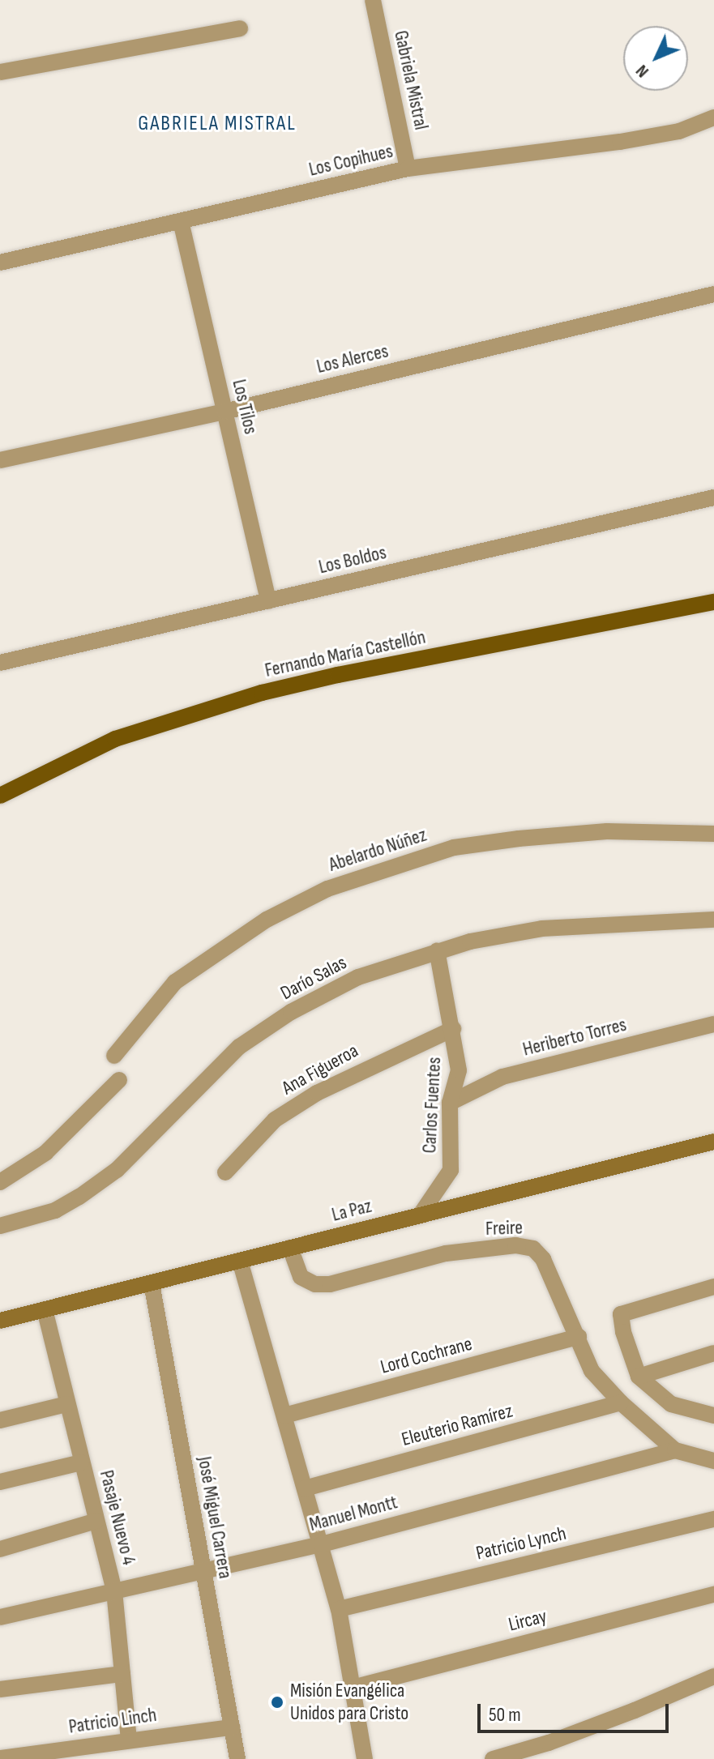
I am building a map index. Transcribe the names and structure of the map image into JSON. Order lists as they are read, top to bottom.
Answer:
{
  "streets": {
    "main road": ["Fernando María Castellón"],
    "street": [
      "Gabriela Mistral",
      "Los Copihues",
      "Los Alerces",
      "Los Tilos",
      "Los Boldos",
      "Abelardo Núñez",
      "Darío Salas",
      "Heriberto Torres",
      "Ana Figueroa",
      "Carlos Fuentes",
      "La Paz",
      "Freire",
      "Lord Cochrane",
      "Eleuterio Ramírez",
      "Manuel Montt",
      "Pasaje Nuevo 4",
      "José Miguel Carrera",
      "Patricio Lynch",
      "Lircay",
      "Patricio Linch"
    ]
  },
  "crossings": [
    ["Gabriela Mistral", "Los Copihues"],
    ["Los Copihues", "Los Tilos"],
    ["Los Alerces", "Los Tilos"],
    ["Los Tilos", "Los Boldos"],
    ["Darío Salas", "Carlos Fuentes"],
    ["Heriberto Torres", "Carlos Fuentes"],
    ["Ana Figueroa", "Carlos Fuentes"],
    ["Carlos Fuentes", "La Paz"],
    ["La Paz", "Freire"],
    ["La Paz", "Pasaje Nuevo 4"],
    ["La Paz", "José Miguel Carrera"],
    ["Freire", "Lord Cochrane"],
    ["Freire", "Eleuterio Ramírez"],
    ["Freire", "Manuel Montt"],
    ["Manuel Montt", "Pasaje Nuevo 4"],
    ["Manuel Montt", "José Miguel Carrera"],
    ["Pasaje Nuevo 4", "Patricio Linch"],
    ["José Miguel Carrera", "Patricio Linch"]
  ],
  "districts": ["GABRIELA MISTRAL"],
  "places": ["Misión Evangélica Unidos para Cristo"],
  "scale_bar": "50 m",
  "north": "bottom left"
}
